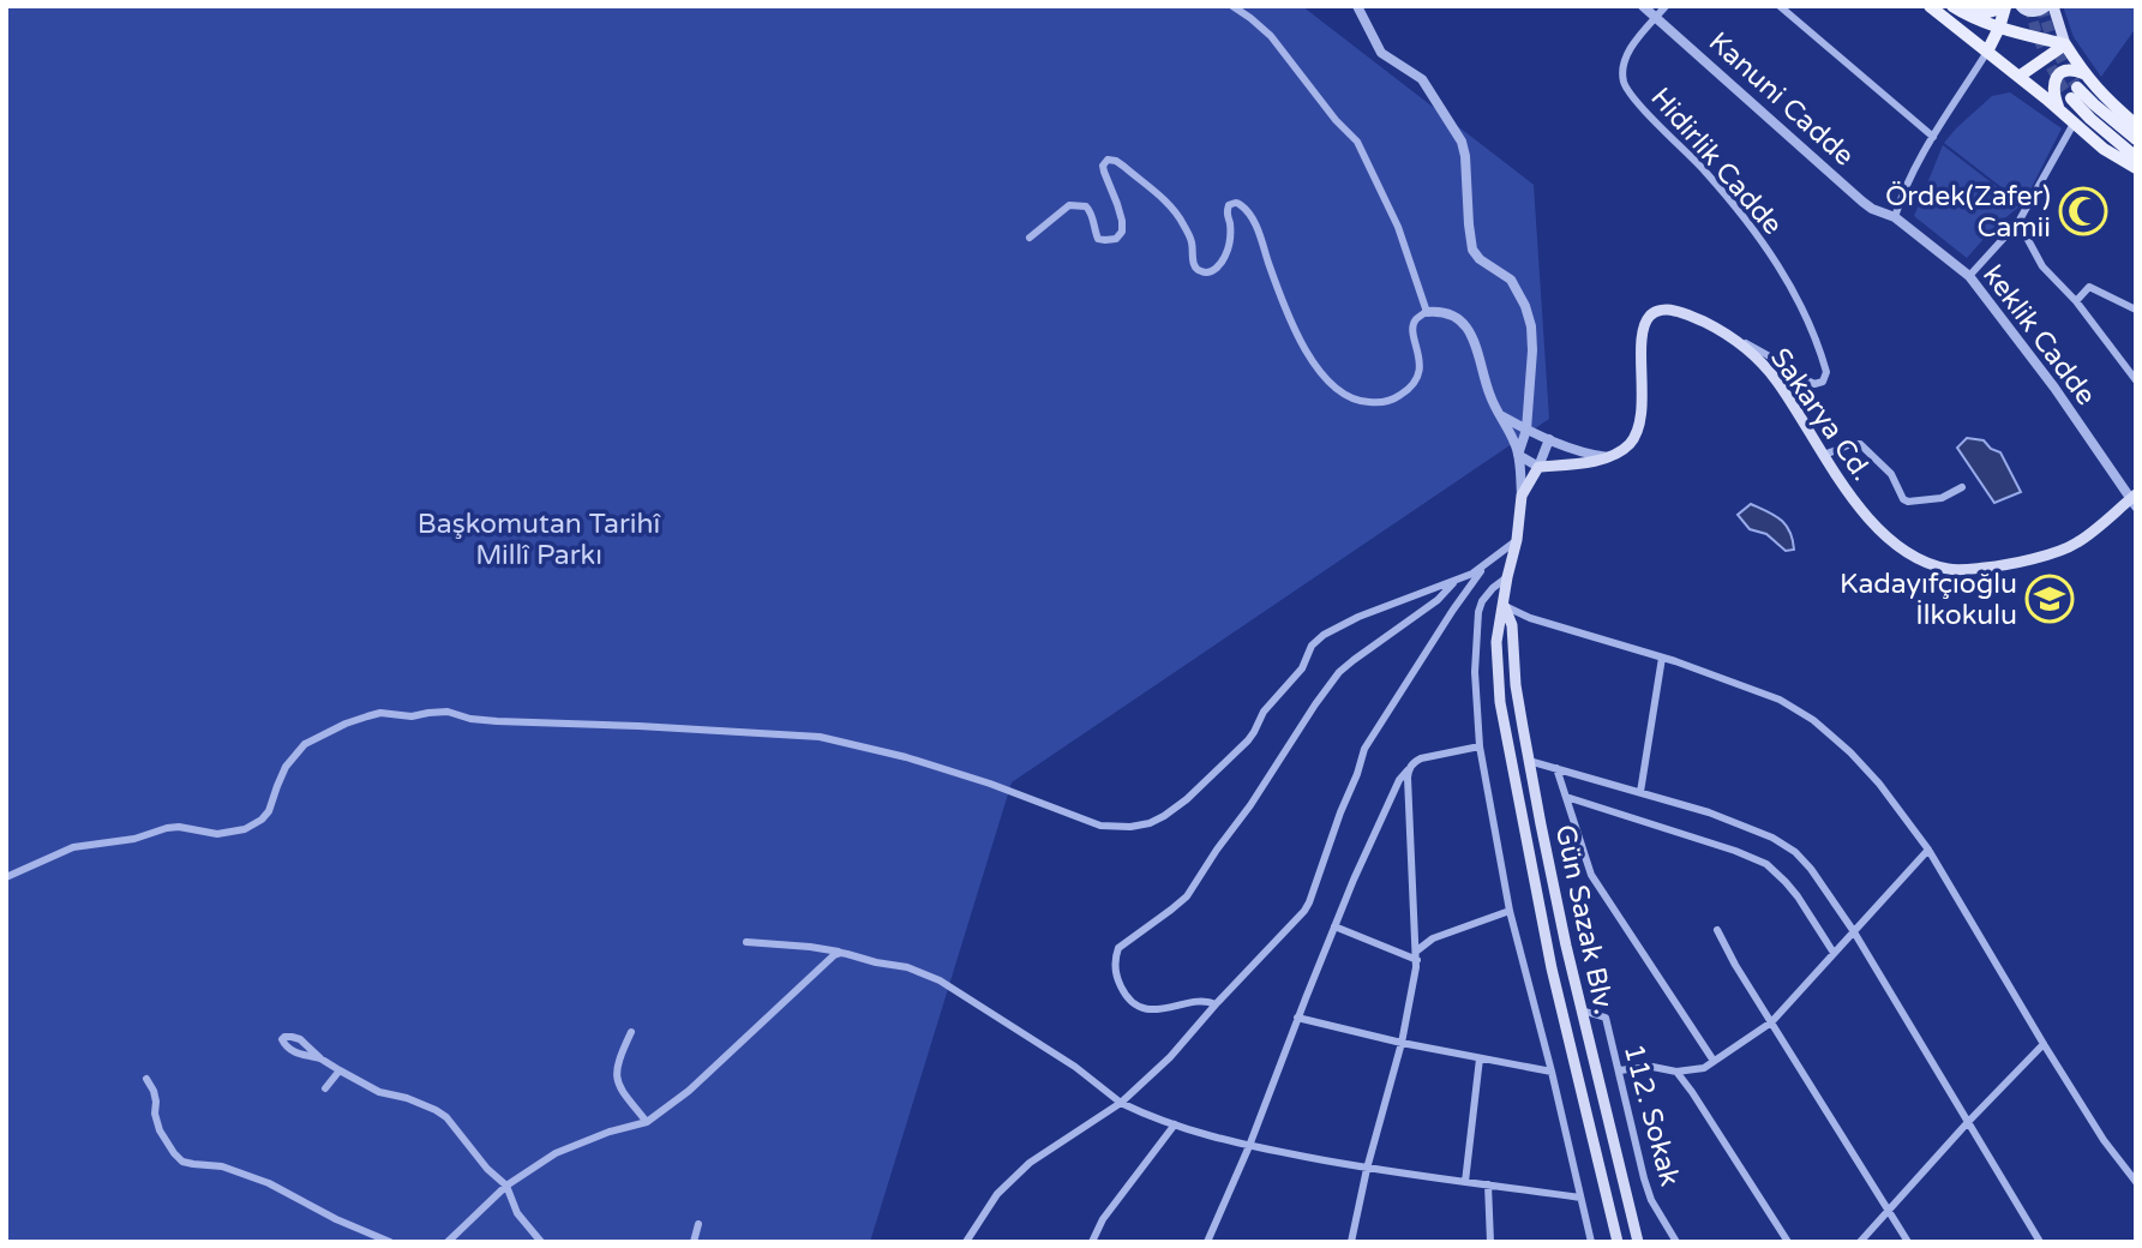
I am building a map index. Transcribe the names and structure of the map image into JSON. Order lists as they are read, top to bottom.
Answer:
{
  "streets": {
    "main road": ["Sakarya Cd.", "Gün Sazak Blv."],
    "street": [
      "Kanuni Cadde",
      "Hidirlik Cadde",
      "keklik Cadde",
      "112. Sokak"
    ]
  },
  "crossings": [
    ["Kanuni Cadde", "Hidirlik Cadde"],
    ["Kanuni Cadde", "keklik Cadde"],
    ["Hidirlik Cadde", "Sakarya Cd."],
    ["keklik Cadde", "Sakarya Cd."],
    ["Gün Sazak Blv.", "112. Sokak"]
  ],
  "parks": ["Başkomutan Tarihî Millî Parkı"],
  "places": {
    "mosque": ["Ördek(Zafer) Camii"],
    "school or university": ["Kadayıfçıoğlu İlkokulu"]
  }
}
